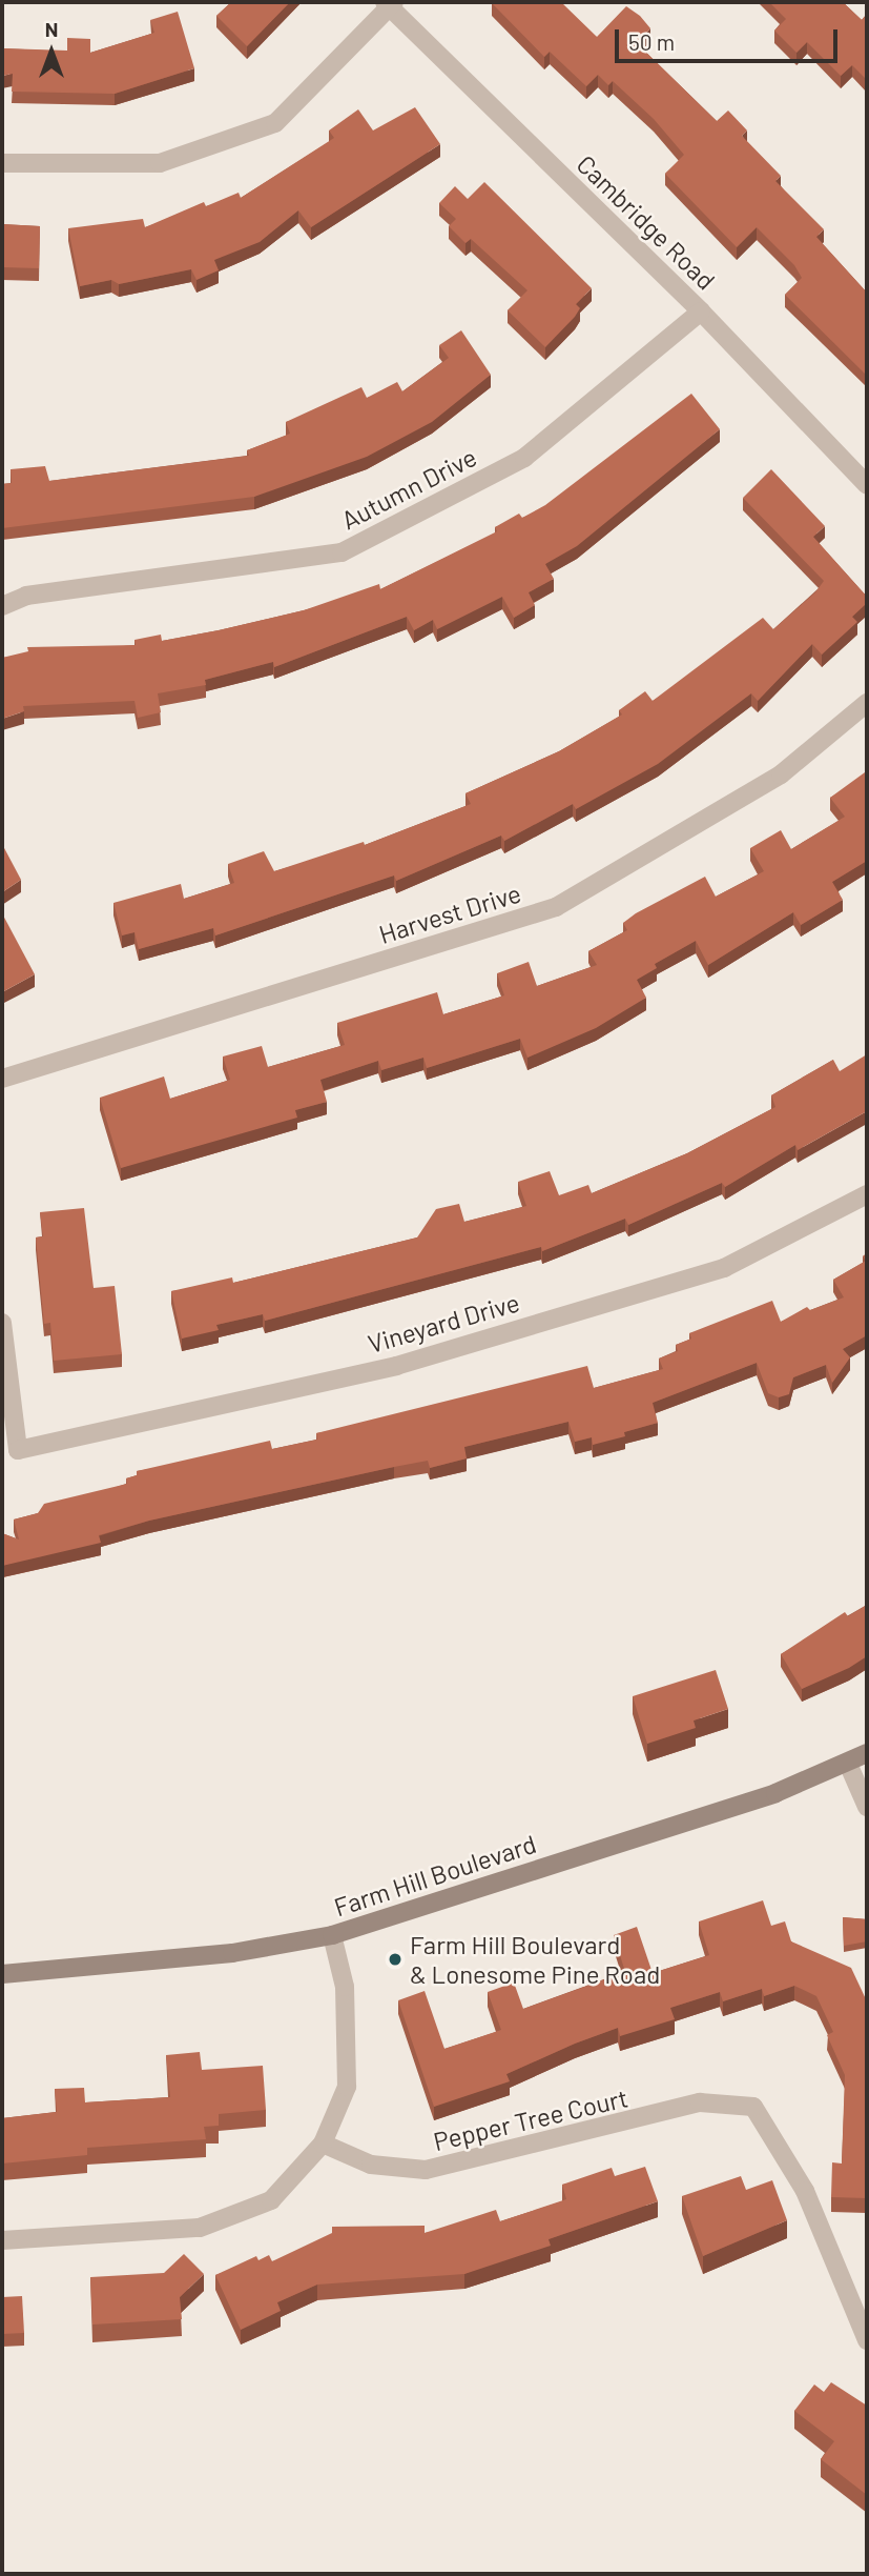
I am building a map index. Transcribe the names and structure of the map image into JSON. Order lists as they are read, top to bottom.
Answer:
{
  "streets": {
    "main road": ["Farm Hill Boulevard"],
    "street": [
      "Cambridge Road",
      "Autumn Drive",
      "Harvest Drive",
      "Vineyard Drive",
      "Pepper Tree Court"
    ]
  },
  "crossings": [
    ["Cambridge Road", "Autumn Drive"]
  ],
  "places": ["Farm Hill Boulevard & Lonesome Pine Road"],
  "scale_bar": "50 m",
  "north": "top"
}
